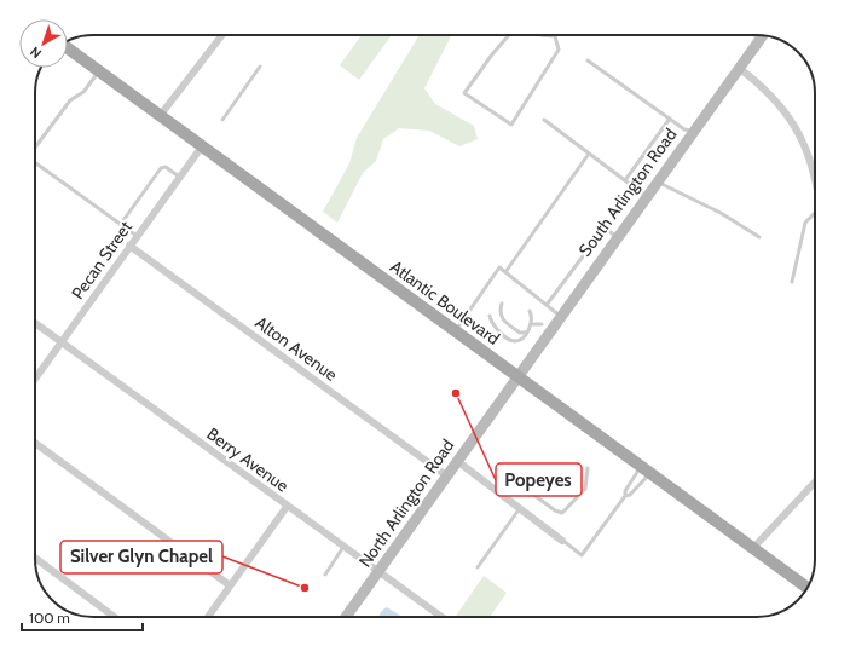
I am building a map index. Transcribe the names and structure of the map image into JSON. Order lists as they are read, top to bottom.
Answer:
{
  "streets": {
    "main road": ["South Arlington Road", "Atlantic Boulevard", "North Arlington Road"],
    "street": ["Pecan Street", "Alton Avenue", "Berry Avenue"]
  },
  "crossings": [
    ["South Arlington Road", "Atlantic Boulevard"],
    ["South Arlington Road", "North Arlington Road"],
    ["Pecan Street", "Atlantic Boulevard"],
    ["Pecan Street", "Alton Avenue"],
    ["Pecan Street", "Berry Avenue"],
    ["Atlantic Boulevard", "North Arlington Road"],
    ["Alton Avenue", "North Arlington Road"],
    ["Berry Avenue", "North Arlington Road"]
  ],
  "places": ["Popeyes", "Silver Glyn Chapel"],
  "scale_bar": "100 m",
  "north": "bottom left"
}
